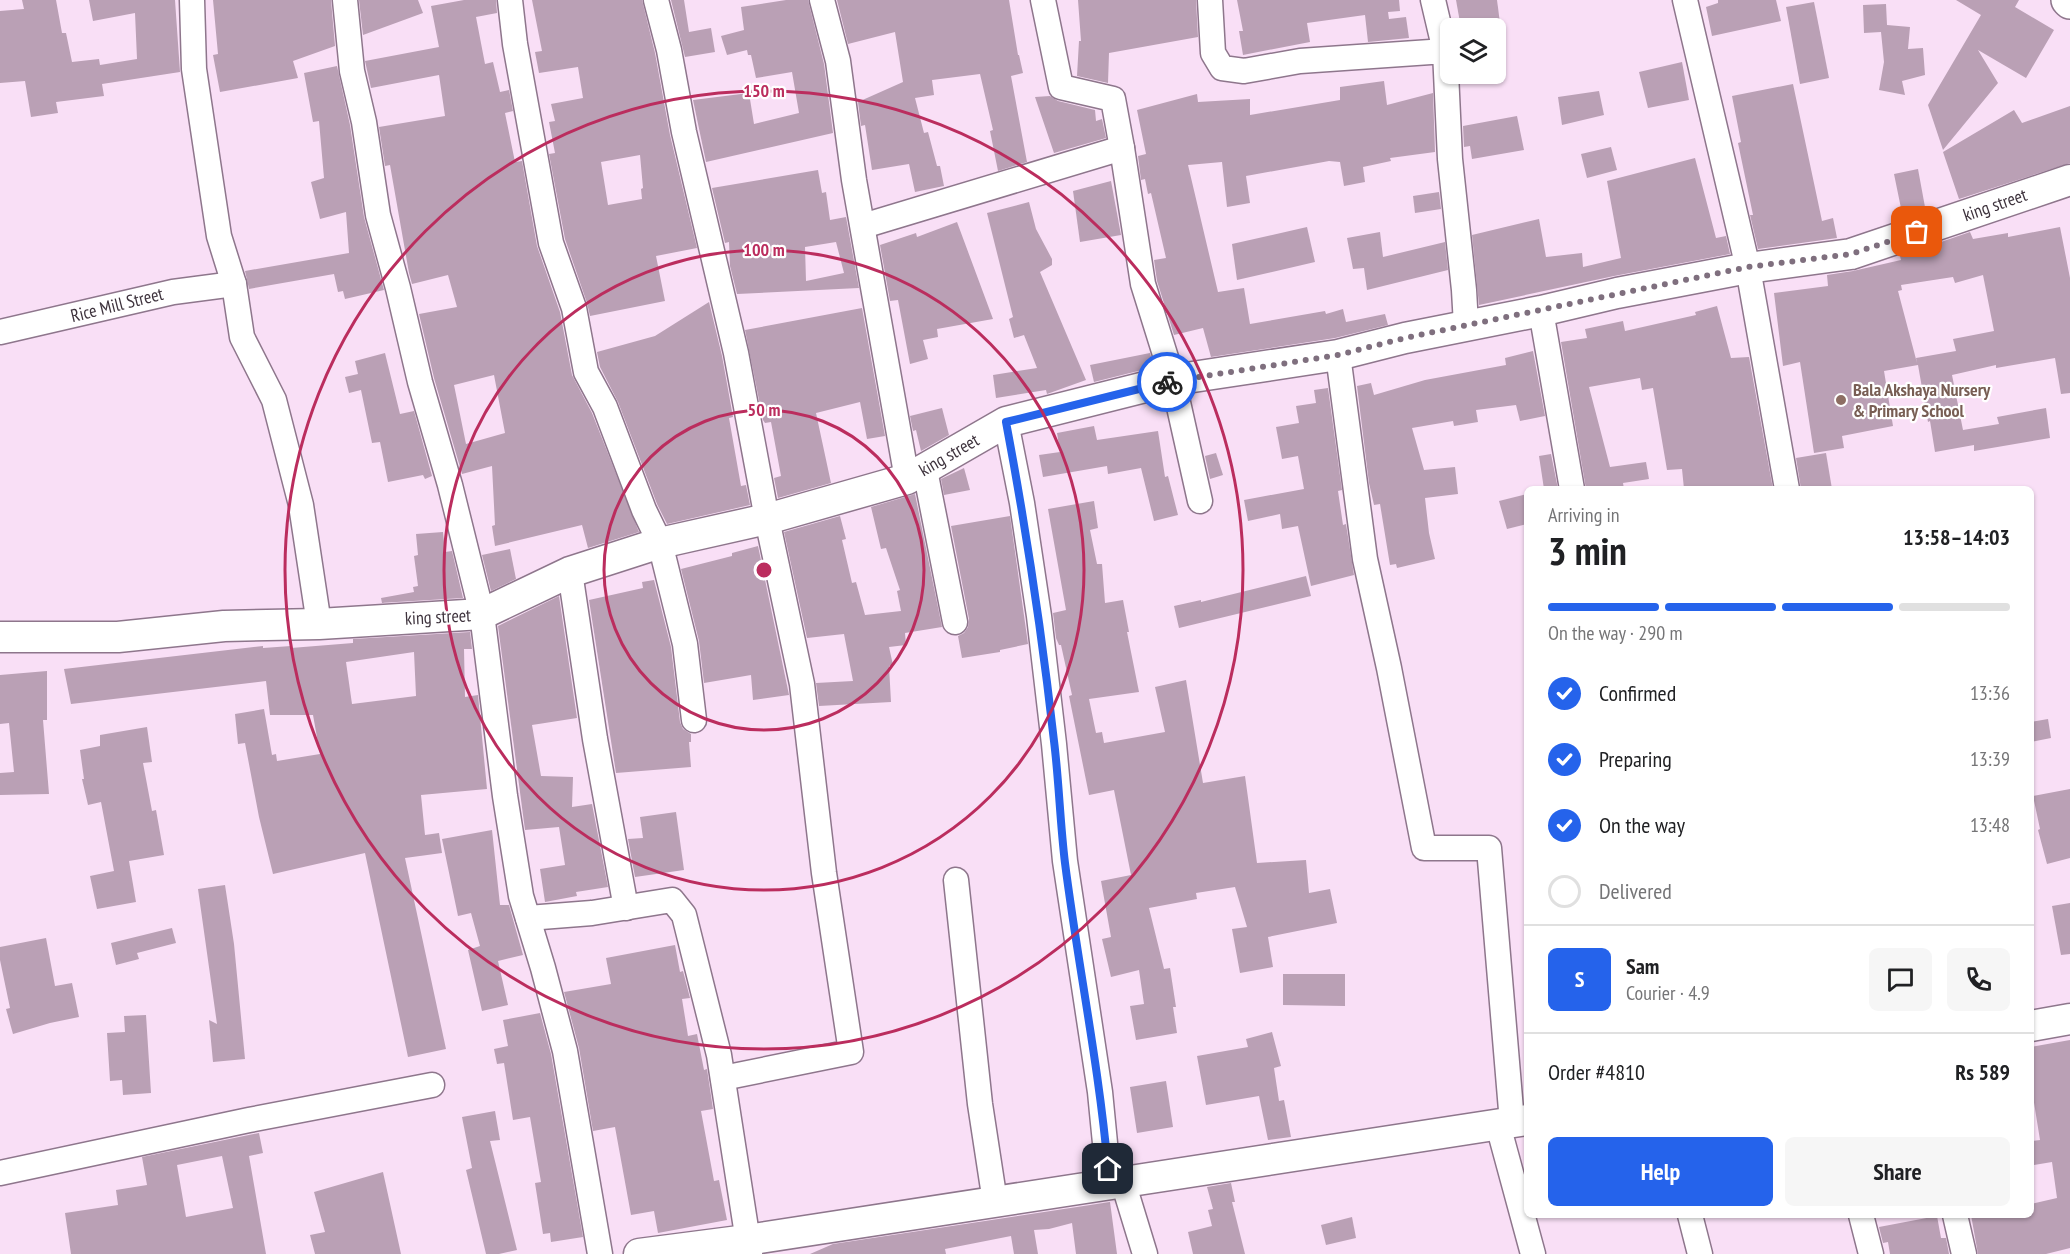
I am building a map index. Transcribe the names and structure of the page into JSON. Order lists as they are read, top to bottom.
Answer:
{
  "streets": {
    "street": ["king street", "Rice Mill Street"]
  },
  "places": ["Bala Akshaya Nursery & Primary School"],
  "page": {
    "heading": ["3 min", "Arriving in", "13:58–14:03"],
    "panel": [
      "Sam",
      "Courier · 4.9",
      "Order #4810",
      "Rs 589"
    ],
    "bar": "On the way · 290 m",
    "list": [
      ["Confirmed", "13:36"],
      ["Preparing", "13:39"],
      ["On the way", "13:48"],
      "Delivered"
    ],
    "round": "S",
    "buttons": ["Help", "Share"]
  },
  "rings": ["150 m", "100 m", "50 m"]
}
